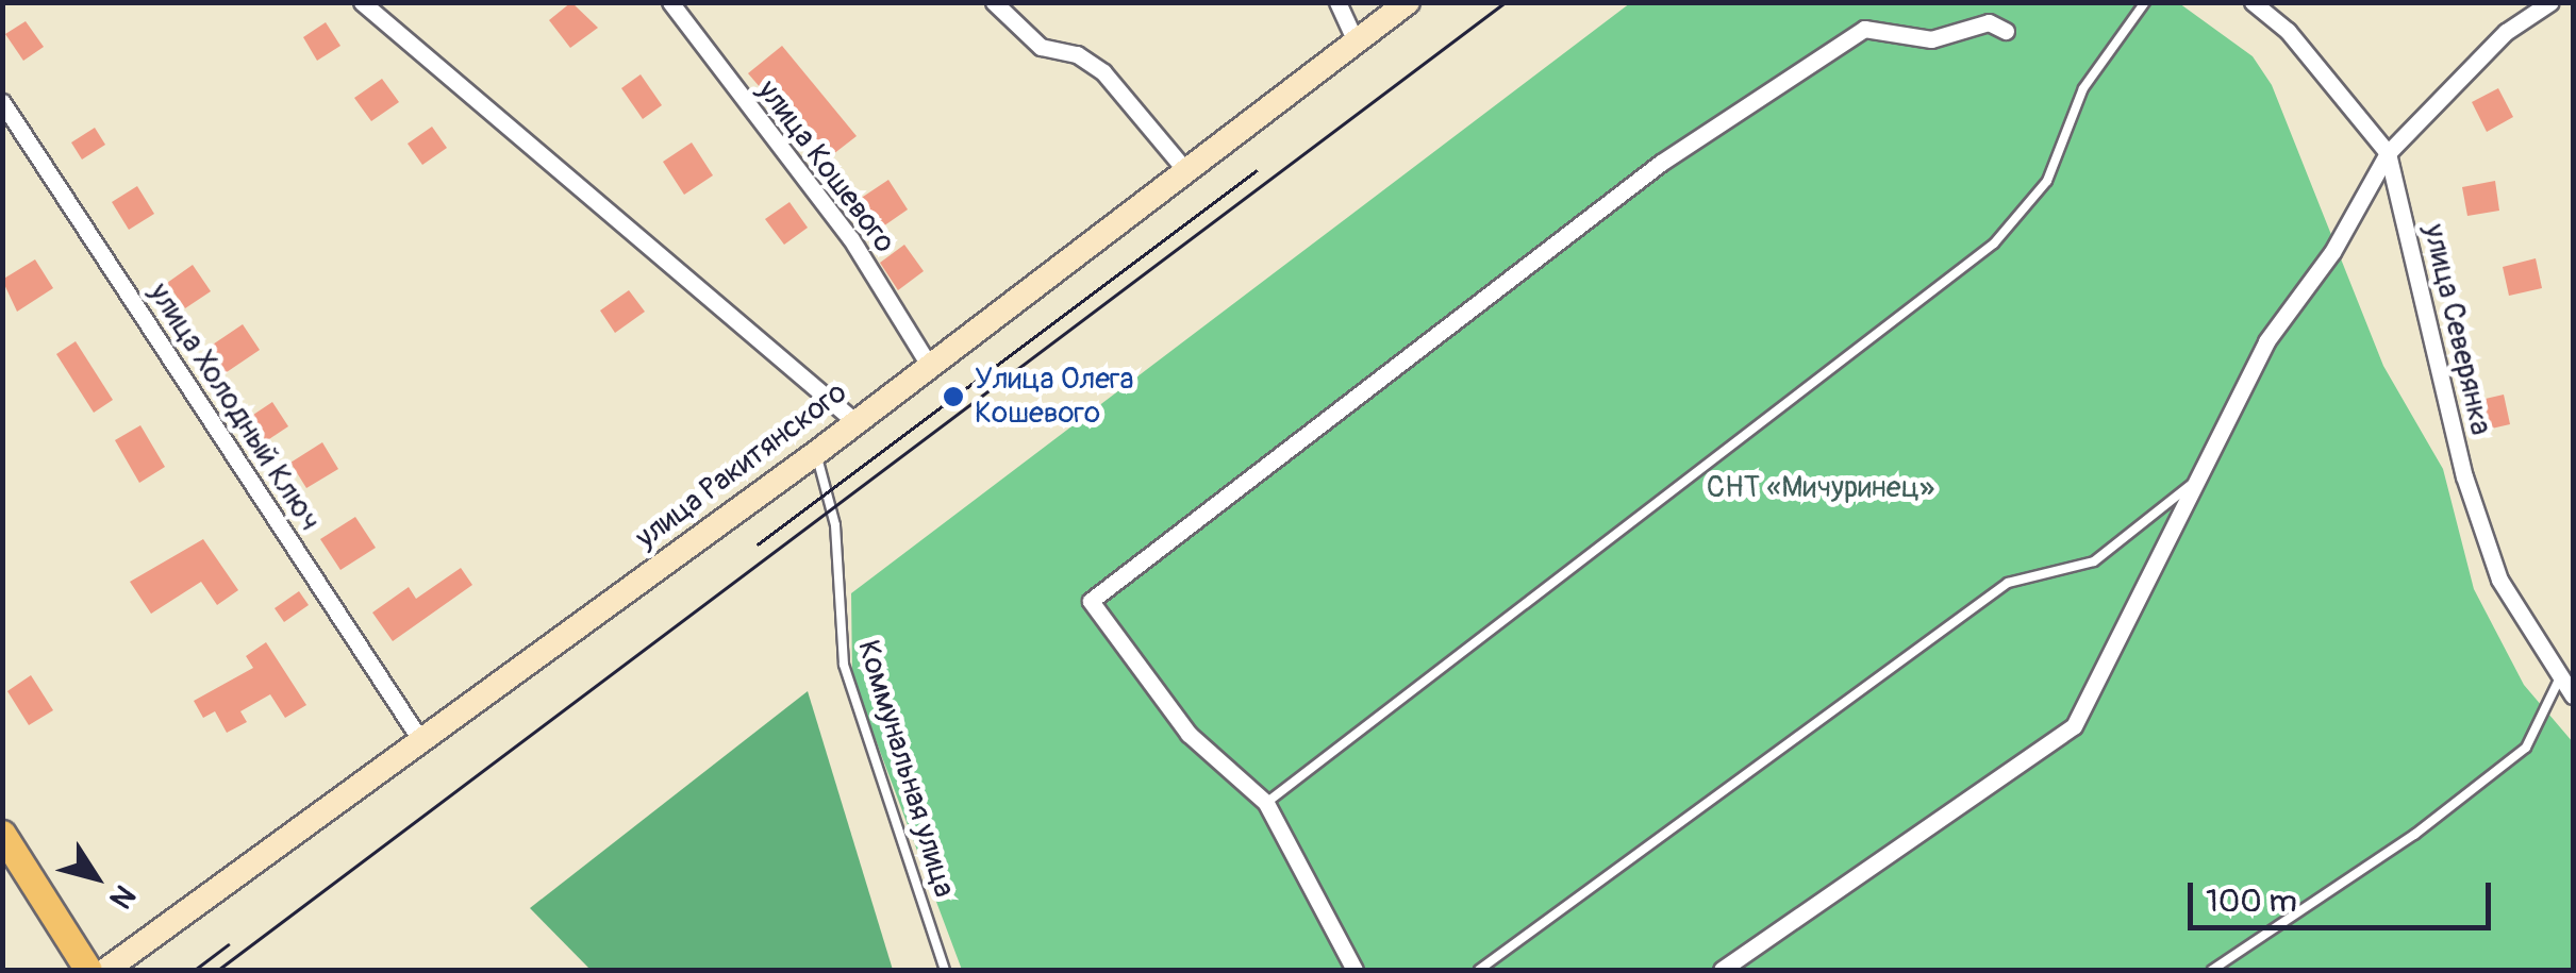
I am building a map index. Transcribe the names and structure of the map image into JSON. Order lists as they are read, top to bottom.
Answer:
{
  "streets": {
    "main road": ["улица Ракитянского"],
    "street": ["улица Кошевого", "улица Северянка", "улица Холодный Ключ"],
    "lane": ["Коммунальная улица"]
  },
  "crossings": [
    ["улица Кошевого", "улица Ракитянского"],
    ["улица Холодный Ключ", "улица Ракитянского"],
    ["улица Ракитянского", "Коммунальная улица"]
  ],
  "parks": ["СНТ «Мичуринец»"],
  "places": ["Улица Олега Кошевого"],
  "scale_bar": "100 m",
  "north": "bottom right"
}
